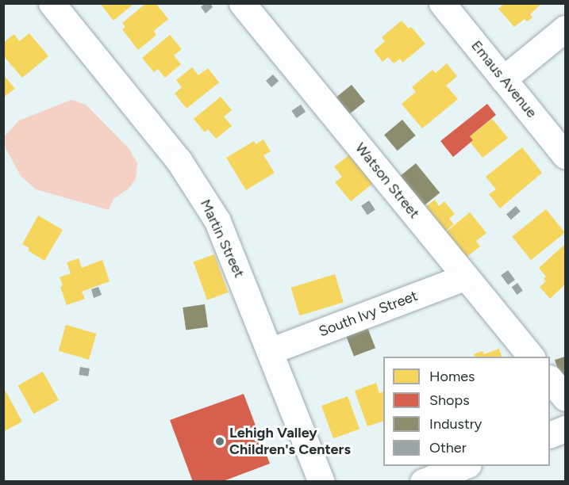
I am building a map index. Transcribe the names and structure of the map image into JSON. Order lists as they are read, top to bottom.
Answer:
{
  "streets": {
    "street": [
      "Emaus Avenue",
      "Watson Street",
      "Martin Street",
      "South Ivy Street"
    ]
  },
  "crossings": [
    ["Watson Street", "South Ivy Street"],
    ["Martin Street", "South Ivy Street"]
  ],
  "places": ["Lehigh Valley Children's Centers"],
  "legend": [
    "Homes",
    "Shops",
    "Industry",
    "Other"
  ]
}
